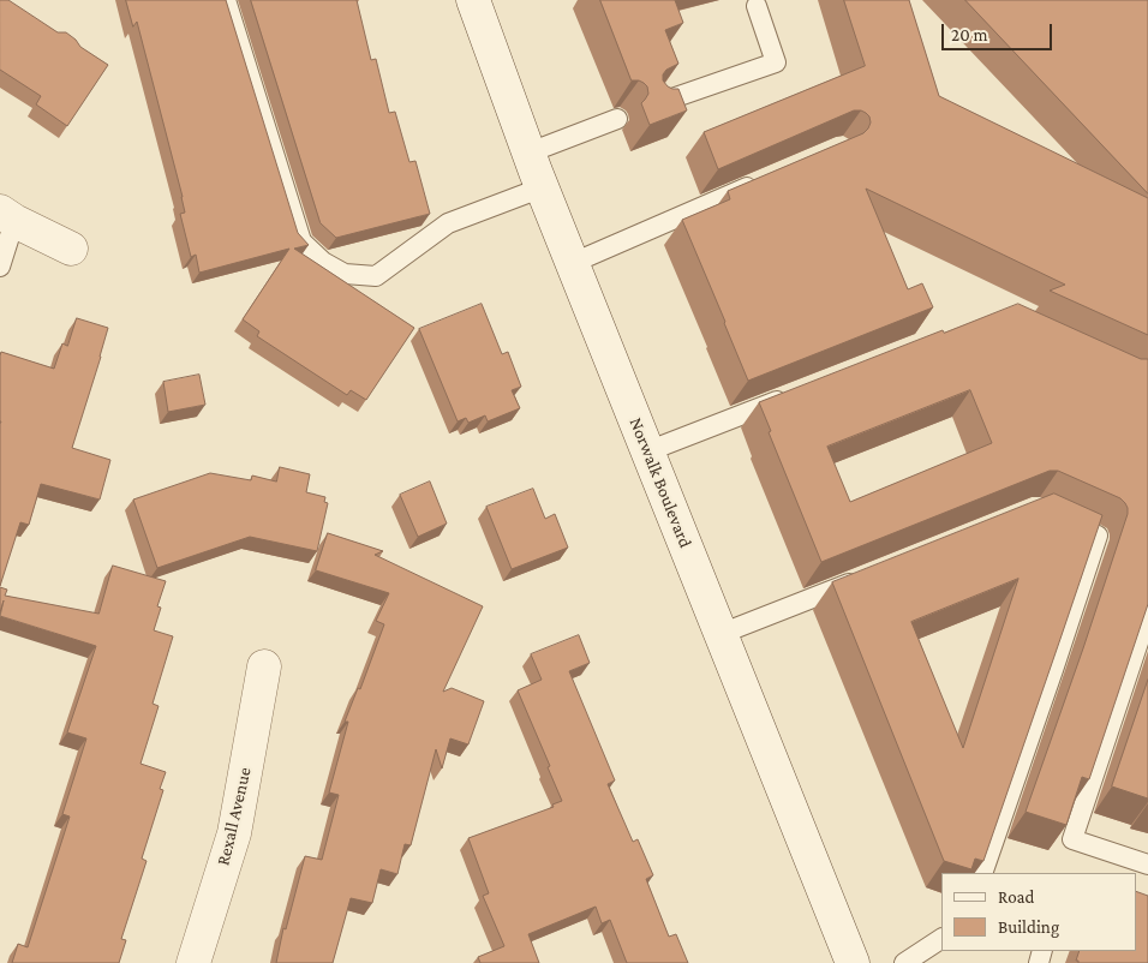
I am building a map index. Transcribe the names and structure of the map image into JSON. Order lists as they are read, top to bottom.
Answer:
{
  "streets": {
    "main road": ["Norwalk Boulevard", "Rexall Avenue"]
  },
  "legend": ["Road", "Building"],
  "scale_bar": "20 m"
}
